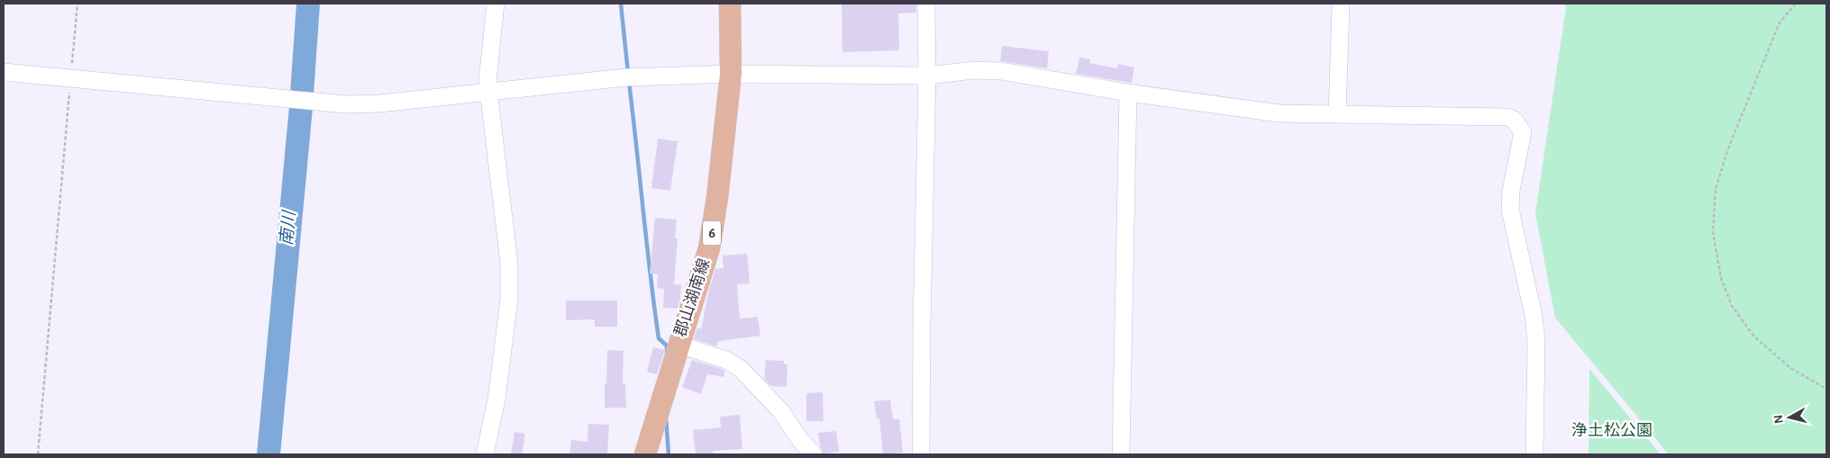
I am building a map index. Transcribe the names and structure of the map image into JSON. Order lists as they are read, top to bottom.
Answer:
{
  "streets": {
    "main road": ["6", "郡山湖南線"]
  },
  "water": ["南川"],
  "parks": ["浄土松公園"],
  "north": "left"
}
